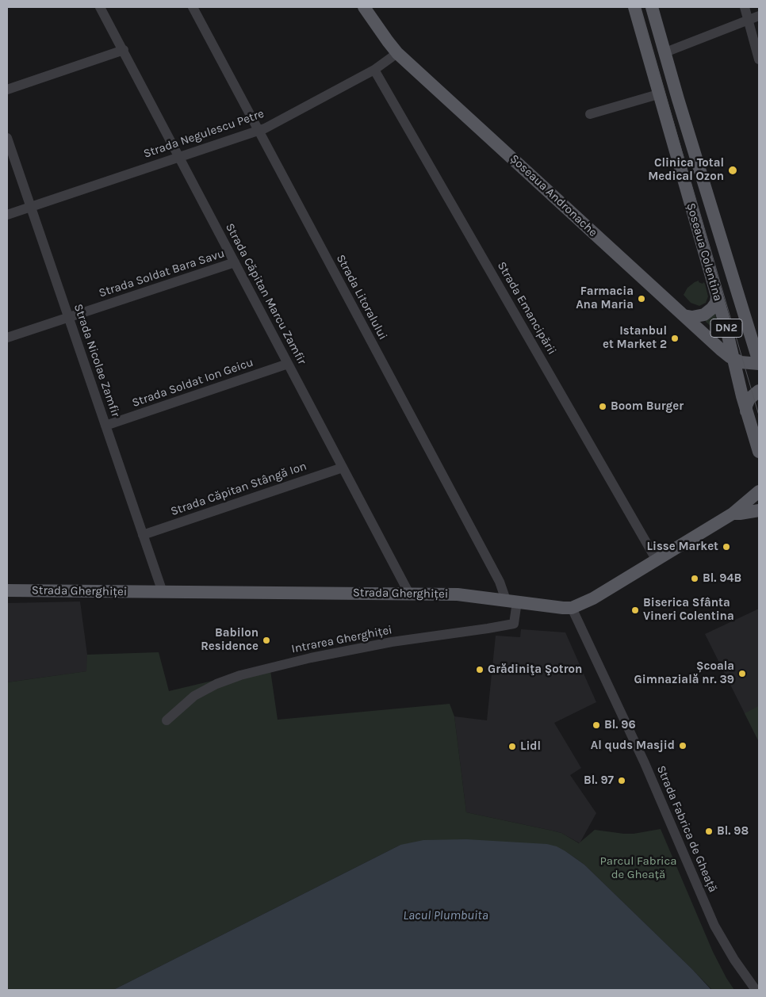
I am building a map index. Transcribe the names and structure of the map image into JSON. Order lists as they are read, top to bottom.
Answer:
{
  "streets": {
    "main road": [
      "Șoseaua Andronache",
      "Șoseaua Colentina",
      "DN2",
      "Strada Gherghiței"
    ],
    "street": [
      "Strada Negulescu Petre",
      "Strada Soldat Bara Savu",
      "Strada Căpitan Marcu Zamfir",
      "Strada Litoralului",
      "Strada Emancipării",
      "Strada Nicolae Zamfir",
      "Strada Soldat Ion Geicu",
      "Strada Căpitan Stângă Ion",
      "Intrarea Gherghiței",
      "Strada Fabrica de Gheață"
    ]
  },
  "crossings": [
    ["Strada Negulescu Petre", "Șoseaua Andronache"],
    ["Strada Negulescu Petre", "Strada Căpitan Marcu Zamfir"],
    ["Strada Negulescu Petre", "Strada Litoralului"],
    ["Strada Negulescu Petre", "Strada Emancipării"],
    ["Strada Negulescu Petre", "Strada Nicolae Zamfir"],
    ["Șoseaua Andronache", "Șoseaua Colentina"],
    ["Strada Soldat Bara Savu", "Strada Căpitan Marcu Zamfir"],
    ["Strada Soldat Bara Savu", "Strada Nicolae Zamfir"],
    ["Strada Căpitan Marcu Zamfir", "Strada Soldat Ion Geicu"],
    ["Strada Căpitan Marcu Zamfir", "Strada Căpitan Stângă Ion"],
    ["Strada Căpitan Marcu Zamfir", "Strada Gherghiței"],
    ["Strada Litoralului", "Strada Gherghiței"],
    ["Strada Litoralului", "Intrarea Gherghiței"],
    ["Strada Emancipării", "Strada Gherghiței"],
    ["Strada Nicolae Zamfir", "Strada Soldat Ion Geicu"],
    ["Strada Nicolae Zamfir", "Strada Căpitan Stângă Ion"],
    ["Strada Nicolae Zamfir", "Strada Gherghiței"],
    ["Strada Gherghiței", "Intrarea Gherghiței"],
    ["Strada Gherghiței", "Strada Fabrica de Gheață"]
  ],
  "water": ["Lacul Plumbuita"],
  "parks": ["Parcul Fabrica de Gheață"],
  "places": [
    "Clinica Total Medical Ozon",
    "Farmacia Ana Maria",
    "Istanbul et Market 2",
    "Boom Burger",
    "Lisse Market",
    "Bl. 94B",
    "Biserica Sfânta Vineri Colentina",
    "Babilon Residence",
    "Grădiniţa Şotron",
    "Școala Gimnazială nr. 39",
    "Bl. 96",
    "Al quds Masjid",
    "Lidl",
    "Bl. 97",
    "Bl. 98"
  ]
}
